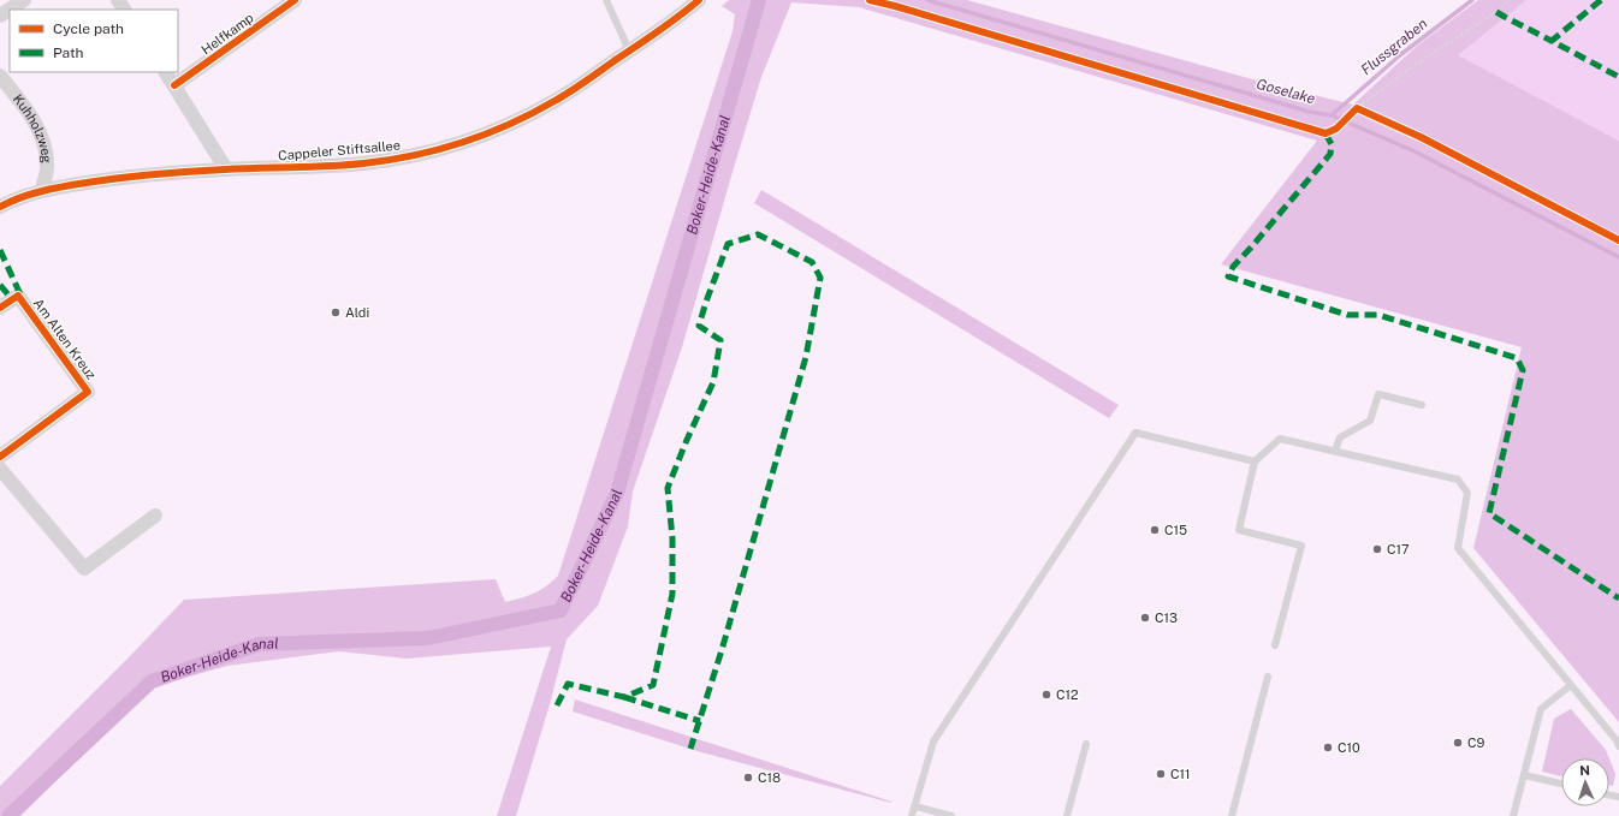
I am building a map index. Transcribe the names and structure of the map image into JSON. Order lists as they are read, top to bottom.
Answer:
{
  "streets": {
    "street": [
      "Helfkamp",
      "Kuhholzweg",
      "Cappeler Stiftsallee",
      "Am Alten Kreuz"
    ]
  },
  "crossings": [
    ["Kuhholzweg", "Cappeler Stiftsallee"]
  ],
  "water": ["Flussgraben", "Goselake", "Boker-Heide-Kanal"],
  "places": [
    "Aldi",
    "C15",
    "C17",
    "C13",
    "C12",
    "C9",
    "C10",
    "C11",
    "C18"
  ],
  "legend": ["Cycle path", "Path"],
  "north": "top"
}
